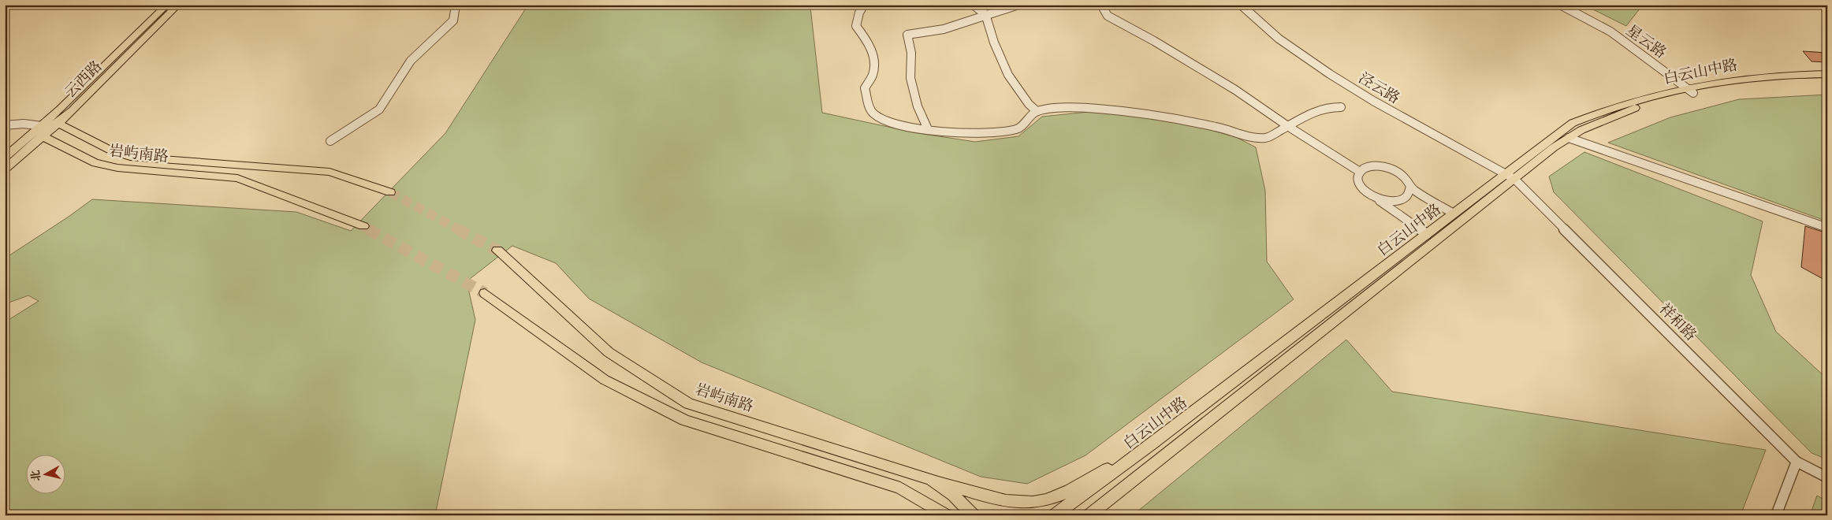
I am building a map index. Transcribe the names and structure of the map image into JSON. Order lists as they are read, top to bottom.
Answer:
{
  "streets": {
    "main road": ["白云山中路", "云西路", "岩屿南路"],
    "street": ["星云路", "泾云路", "祥和路"]
  },
  "crossings": [
    ["星云路", "白云山中路"],
    ["白云山中路", "泾云路"],
    ["白云山中路", "祥和路"],
    ["云西路", "岩屿南路"],
    ["泾云路", "祥和路"]
  ],
  "north": "left"
}
